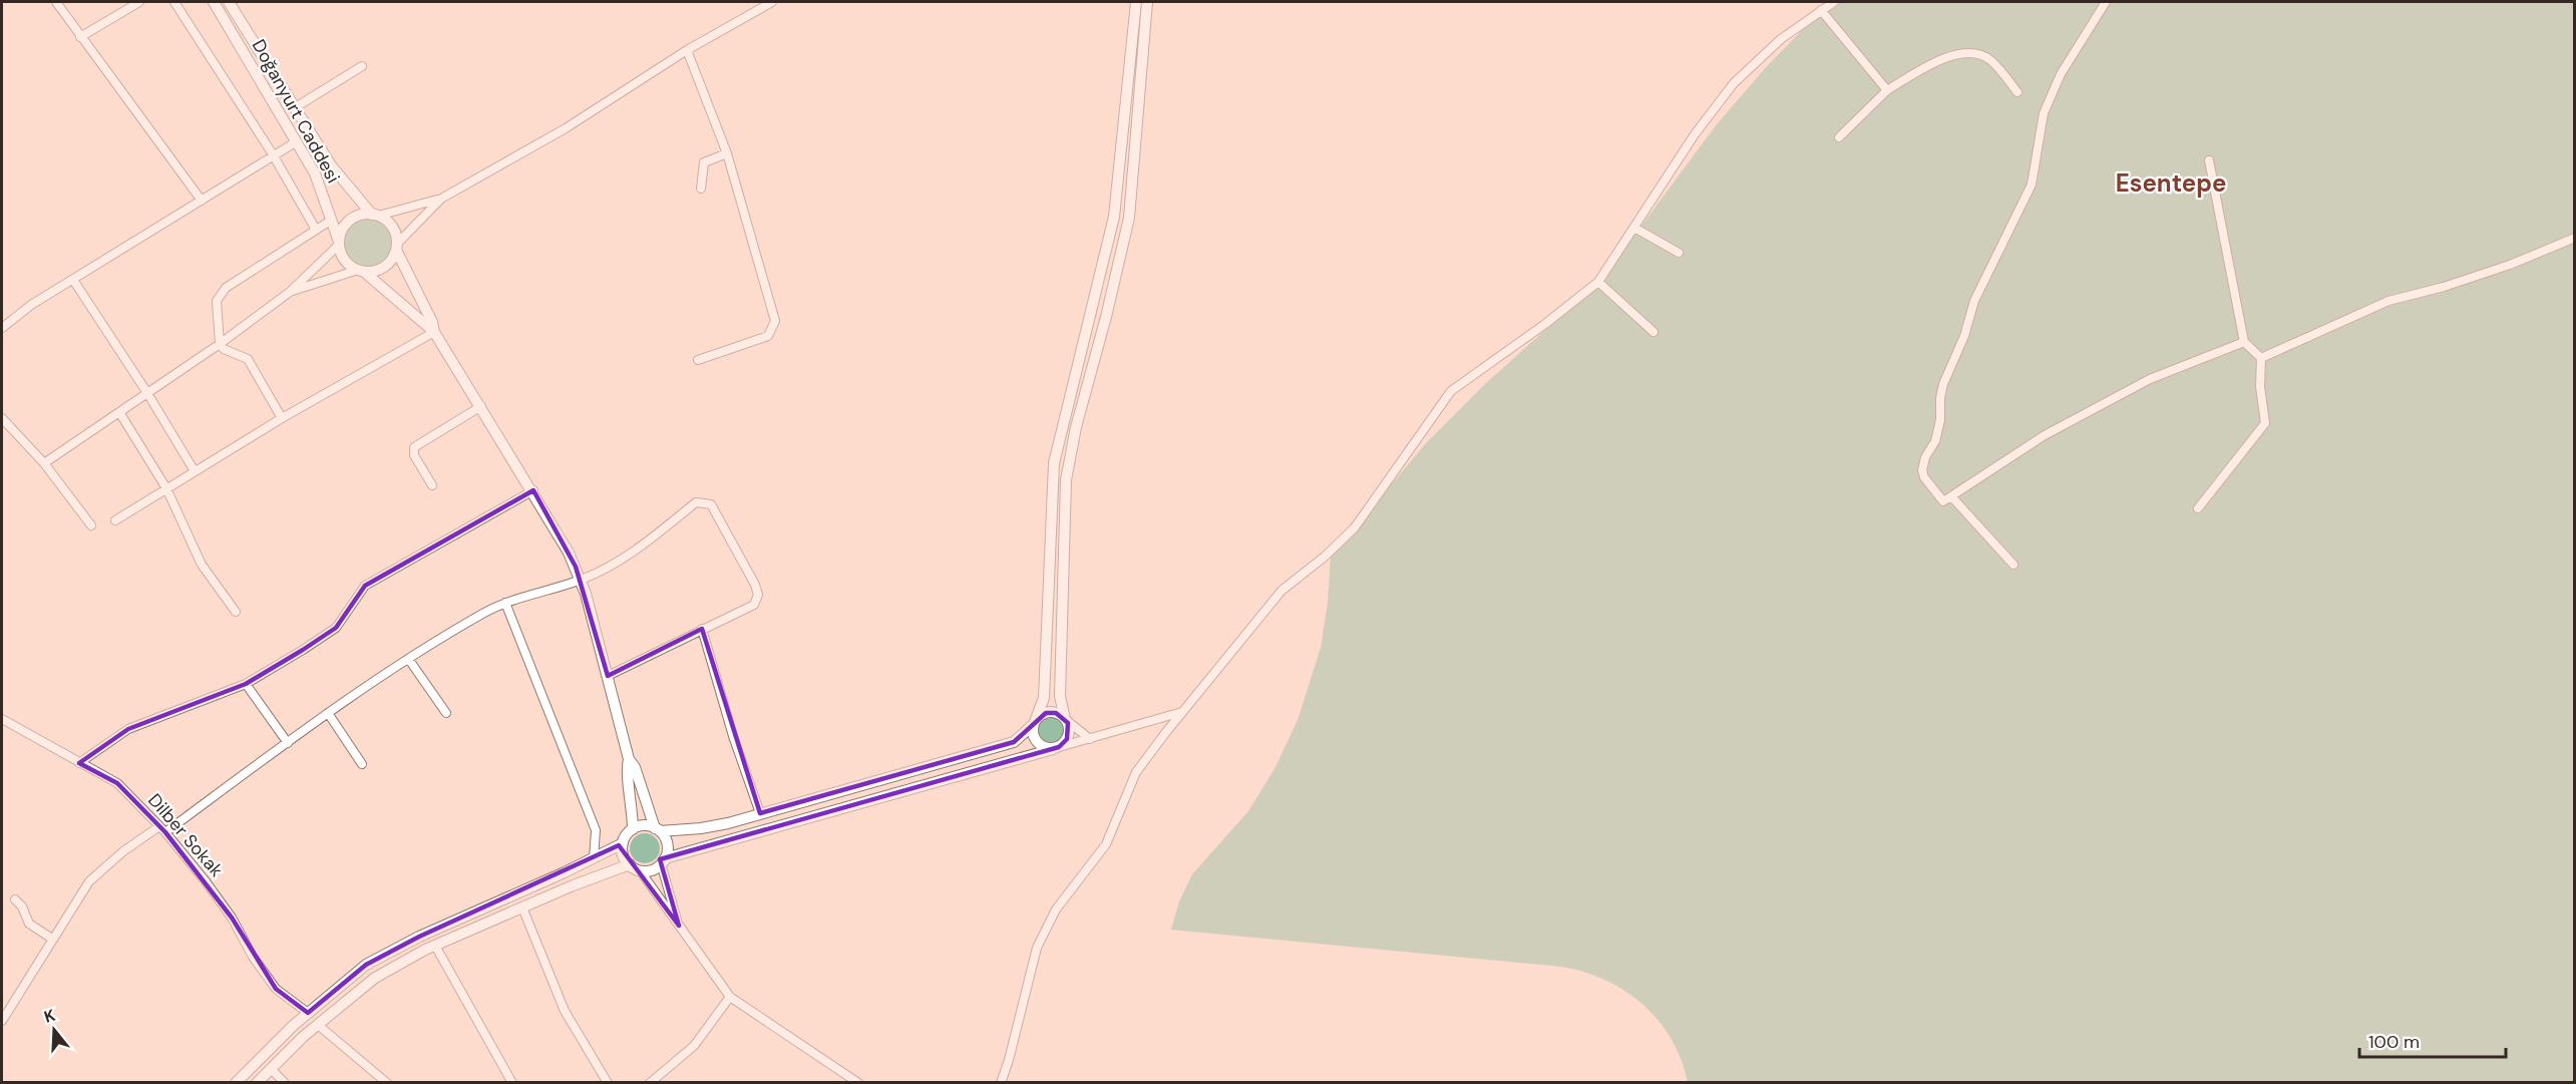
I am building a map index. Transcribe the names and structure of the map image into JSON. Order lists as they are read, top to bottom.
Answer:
{
  "streets": {
    "street": ["Doğanyurt Caddesi", "Dilber Sokak"]
  },
  "districts": ["Esentepe"],
  "scale_bar": "100 m",
  "north": "top"
}
